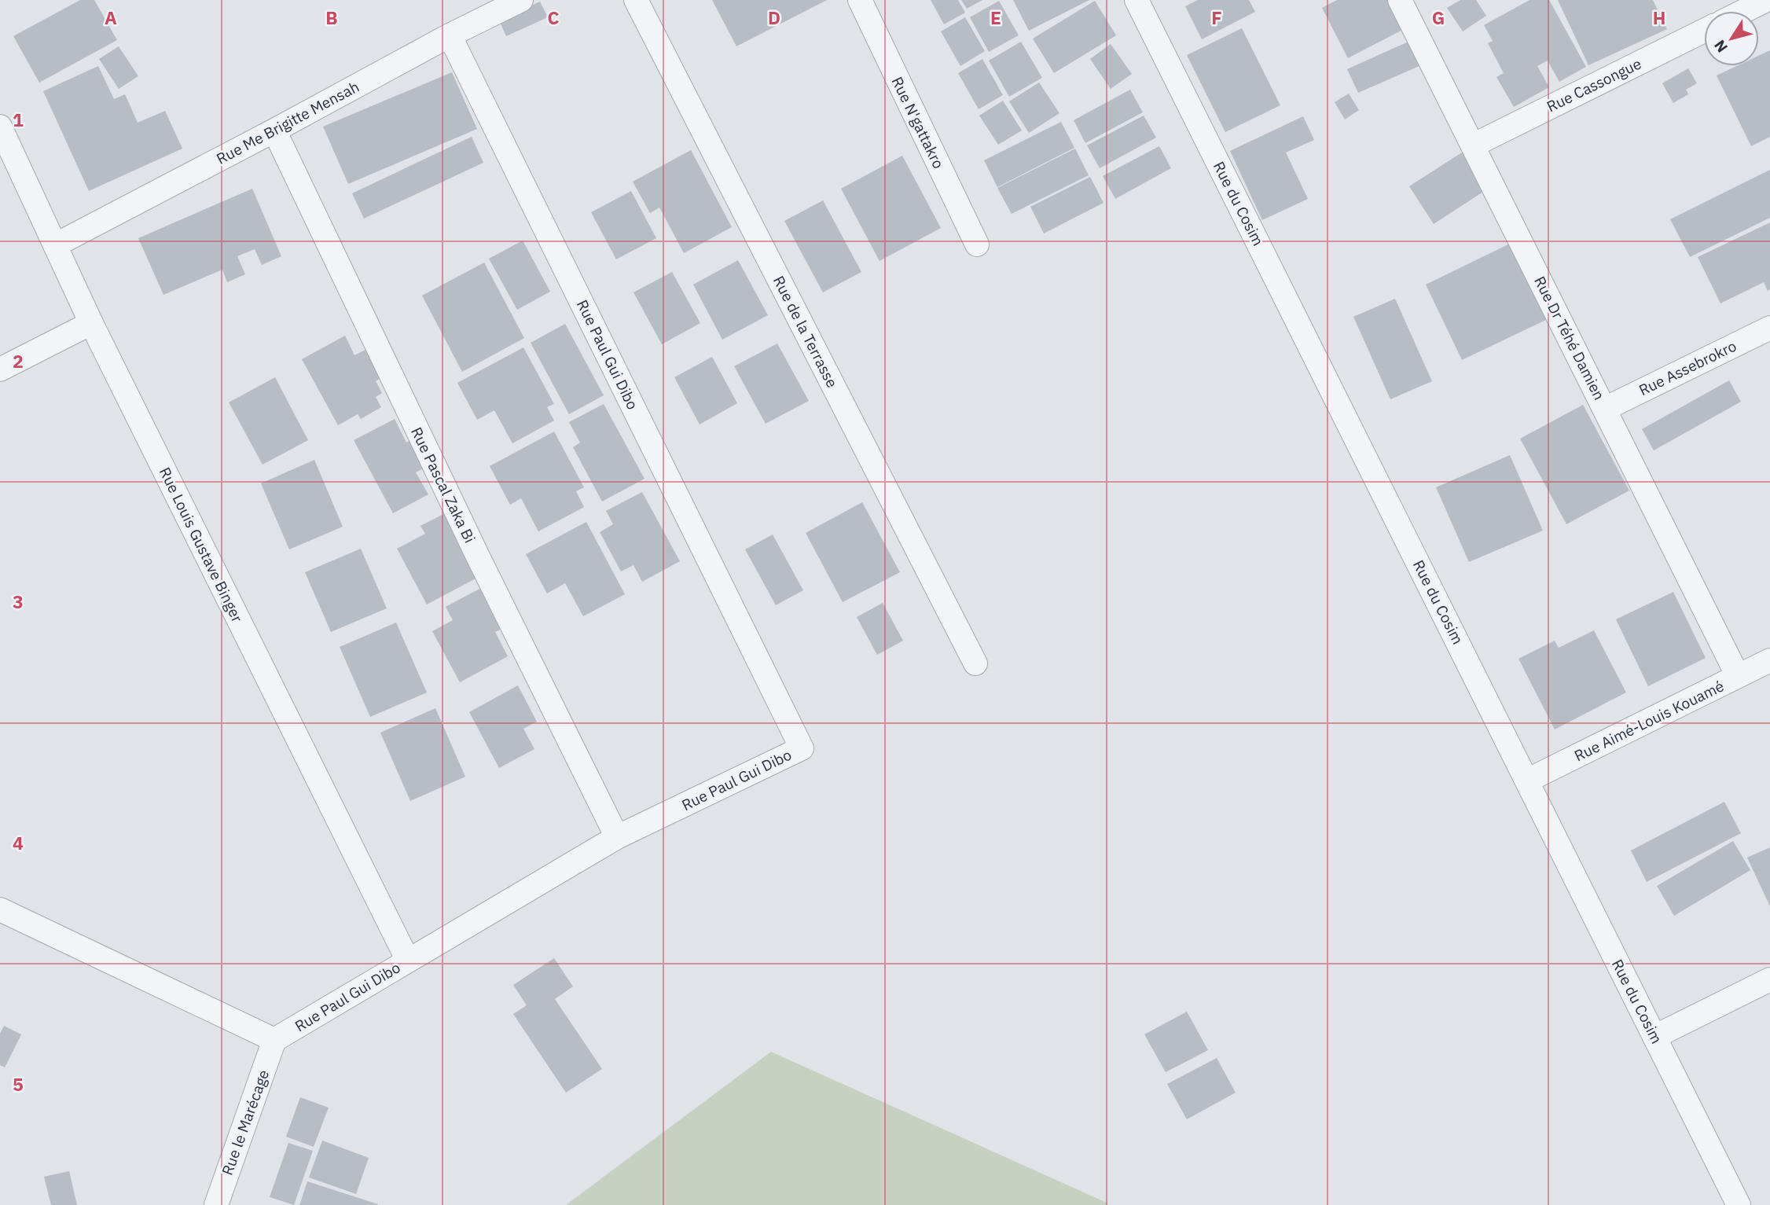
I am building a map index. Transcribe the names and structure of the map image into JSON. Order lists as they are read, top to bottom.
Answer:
{
  "streets": {
    "street": [
      "Rue Cassongue",
      "Rue Me Brigitte Mensah",
      "Rue N'gattakro",
      "Rue du Cosim",
      "Rue de la Terrasse",
      "Rue Dr Téhé Damien",
      "Rue Paul Gui Dibo",
      "Rue Assebrokro",
      "Rue Pascal Zaka Bi",
      "Rue Louis Gustave Binger",
      "Rue Aimé-Louis Kouamé",
      "Rue le Marécage"
    ]
  },
  "crossings": [
    ["Rue Cassongue", "Rue Dr Téhé Damien"],
    ["Rue Me Brigitte Mensah", "Rue Paul Gui Dibo"],
    ["Rue Me Brigitte Mensah", "Rue Pascal Zaka Bi"],
    ["Rue Me Brigitte Mensah", "Rue Louis Gustave Binger"],
    ["Rue du Cosim", "Rue Aimé-Louis Kouamé"],
    ["Rue Dr Téhé Damien", "Rue Assebrokro"],
    ["Rue Dr Téhé Damien", "Rue Aimé-Louis Kouamé"],
    ["Rue Paul Gui Dibo", "Rue Pascal Zaka Bi"],
    ["Rue Paul Gui Dibo", "Rue Louis Gustave Binger"],
    ["Rue Paul Gui Dibo", "Rue le Marécage"]
  ],
  "north": "bottom left",
  "grid": {
    "columns": [
      "A",
      "B",
      "C",
      "D",
      "E",
      "F",
      "G",
      "H"
    ],
    "rows": [
      "1",
      "2",
      "3",
      "4",
      "5"
    ]
  }
}
